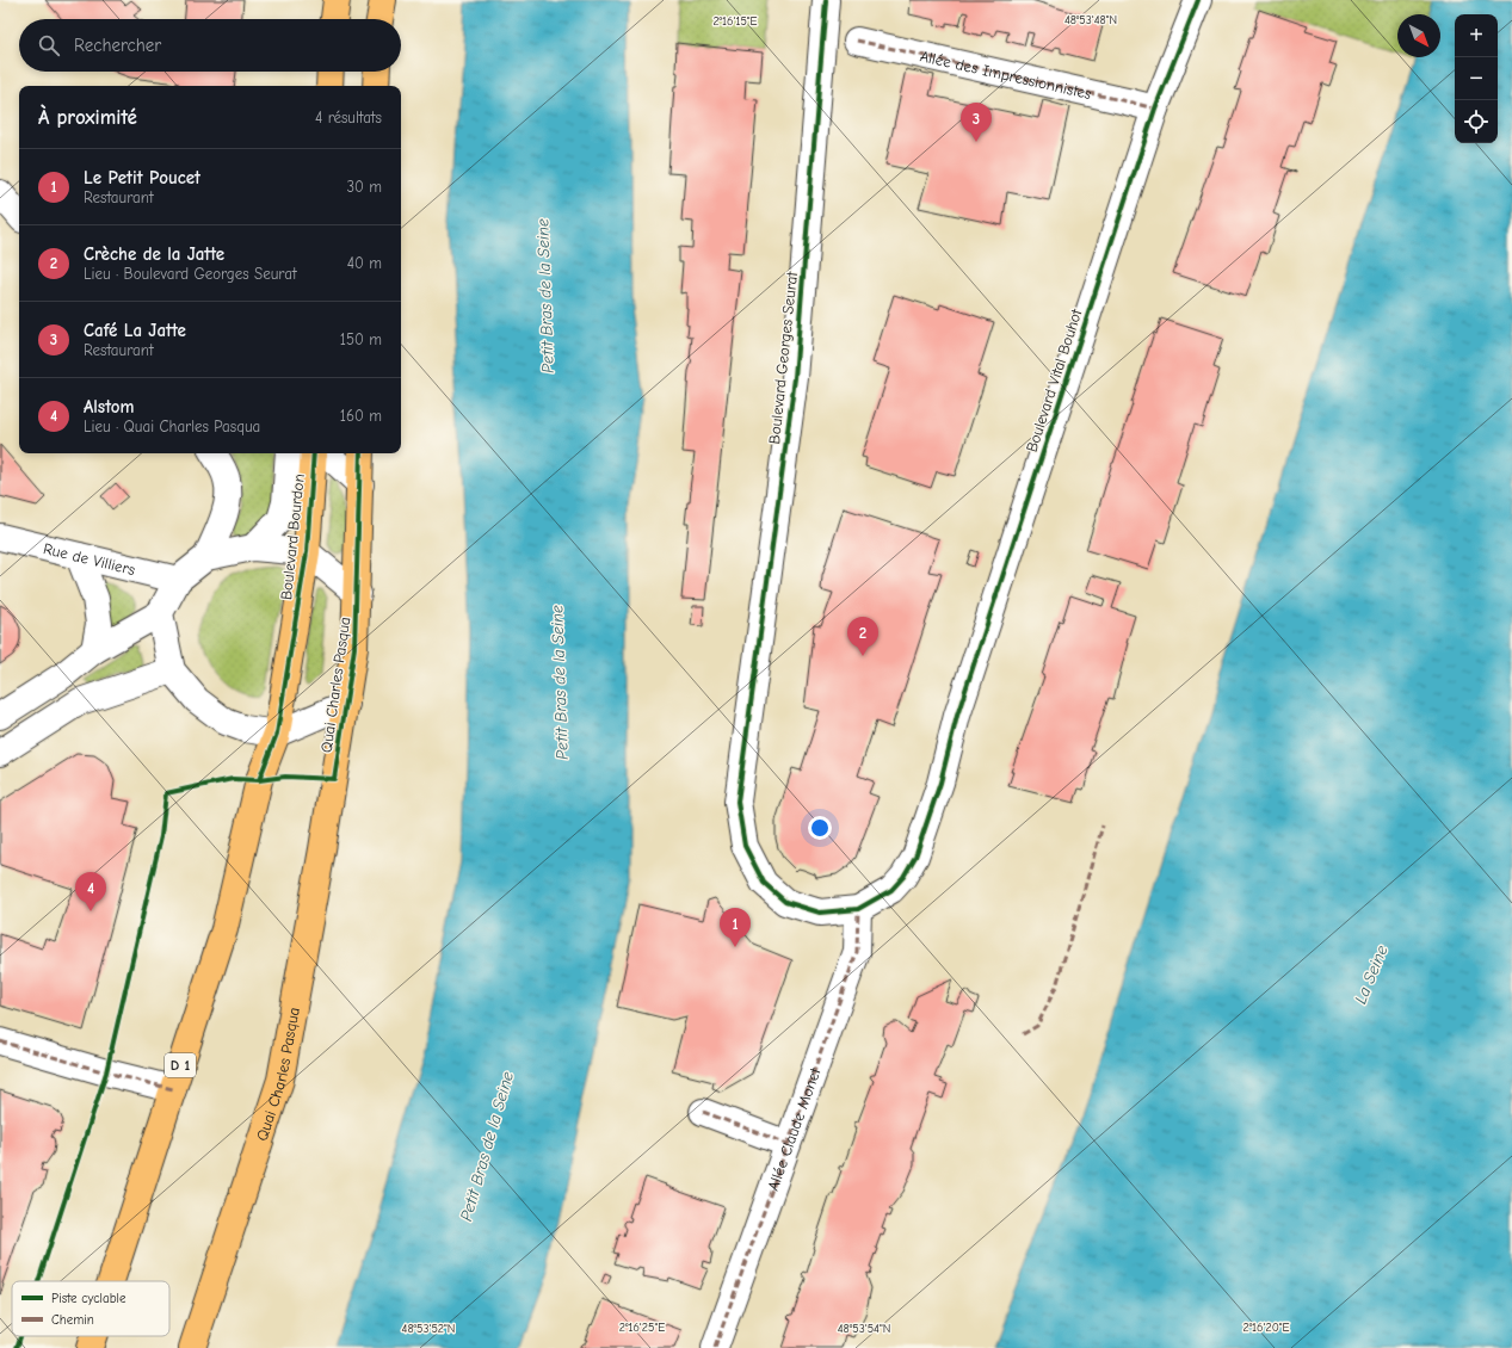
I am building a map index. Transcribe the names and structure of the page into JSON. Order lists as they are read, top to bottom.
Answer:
{
  "streets": {
    "main road": ["Boulevard Bourdon", "Quai Charles Pasqua", "D 1"],
    "street": [
      "Allée des Impressionnistes",
      "Boulevard Georges Seurat",
      "Boulevard Vital Bouhot",
      "Rue de Villiers",
      "Allée Claude Monet"
    ]
  },
  "crossings": [
    ["Allée des Impressionnistes", "Boulevard Vital Bouhot"],
    ["Boulevard Georges Seurat", "Boulevard Vital Bouhot"],
    ["Boulevard Georges Seurat", "Allée Claude Monet"],
    ["Boulevard Vital Bouhot", "Allée Claude Monet"],
    ["Boulevard Bourdon", "D 1"]
  ],
  "water": ["Petit Bras de la Seine", "La Seine"],
  "legend": ["Piste cyclable", "Chemin"],
  "north": "bottom right",
  "page": {
    "map_buttons": ["+", "−"],
    "search": "Rechercher",
    "heading": ["À proximité", "4 résultats"],
    "pins": [
      "3",
      "2",
      "4",
      "1"
    ],
    "list": [
      {
        "mark": "1",
        "name": "Le Petit Poucet",
        "note": "Restaurant",
        "value": "30 m"
      },
      {
        "mark": "2",
        "name": "Crèche de la Jatte",
        "note": "Lieu · Boulevard Georges Seurat",
        "value": "40 m"
      },
      {
        "mark": "3",
        "name": "Café La Jatte",
        "note": "Restaurant",
        "value": "150 m"
      },
      {
        "mark": "4",
        "name": "Alstom",
        "note": "Lieu · Quai Charles Pasqua",
        "value": "160 m"
      }
    ]
  },
  "coordinates": [
    "48°53'48\"N",
    "2°16'15\"E",
    "2°16'25\"E",
    "2°16'20\"E",
    "48°53'52\"N",
    "48°53'54\"N"
  ]
}
